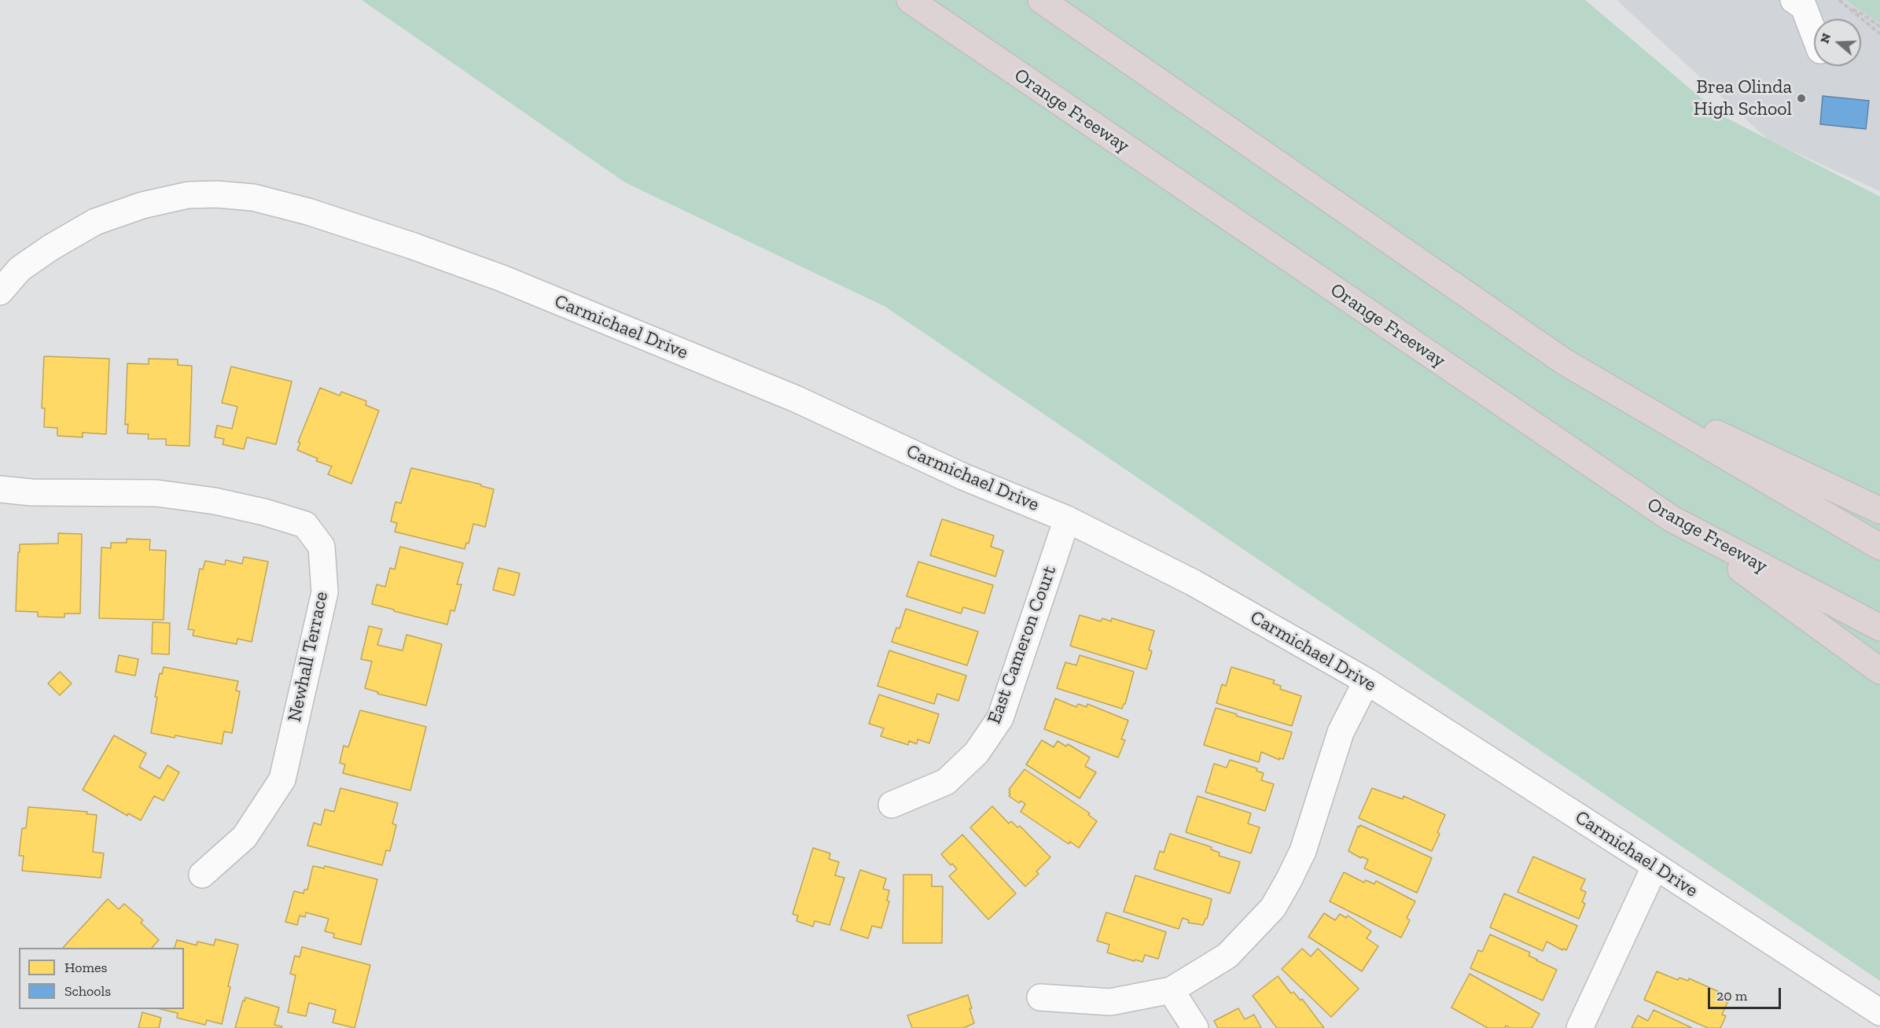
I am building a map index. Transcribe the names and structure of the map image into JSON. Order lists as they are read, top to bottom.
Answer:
{
  "streets": {
    "highway": ["Orange Freeway"],
    "street": ["Carmichael Drive", "East Cameron Court", "Newhall Terrace"]
  },
  "crossings": [
    ["Carmichael Drive", "East Cameron Court"]
  ],
  "places": ["Brea Olinda High School"],
  "legend": ["Homes", "Schools"],
  "scale_bar": "20 m",
  "north": "left"
}
